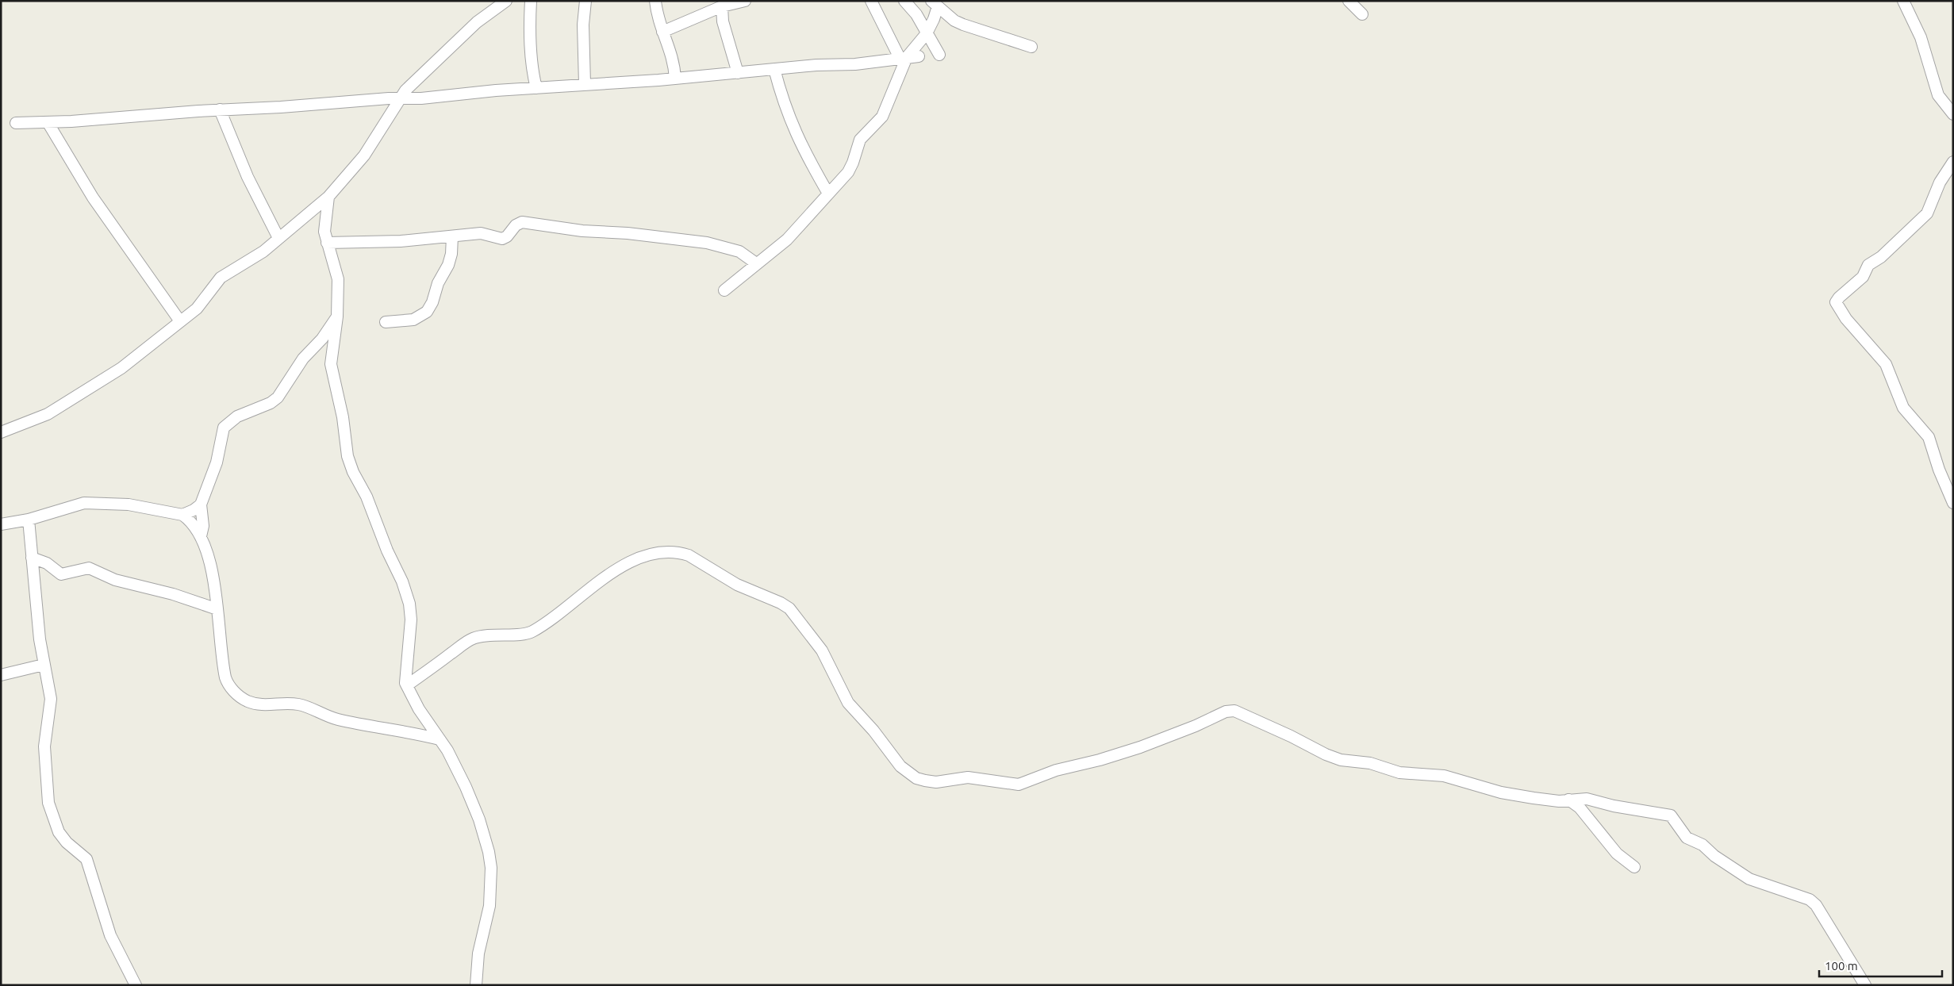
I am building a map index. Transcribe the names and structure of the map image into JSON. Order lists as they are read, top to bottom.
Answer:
{
  "scale_bar": "100 m"
}
